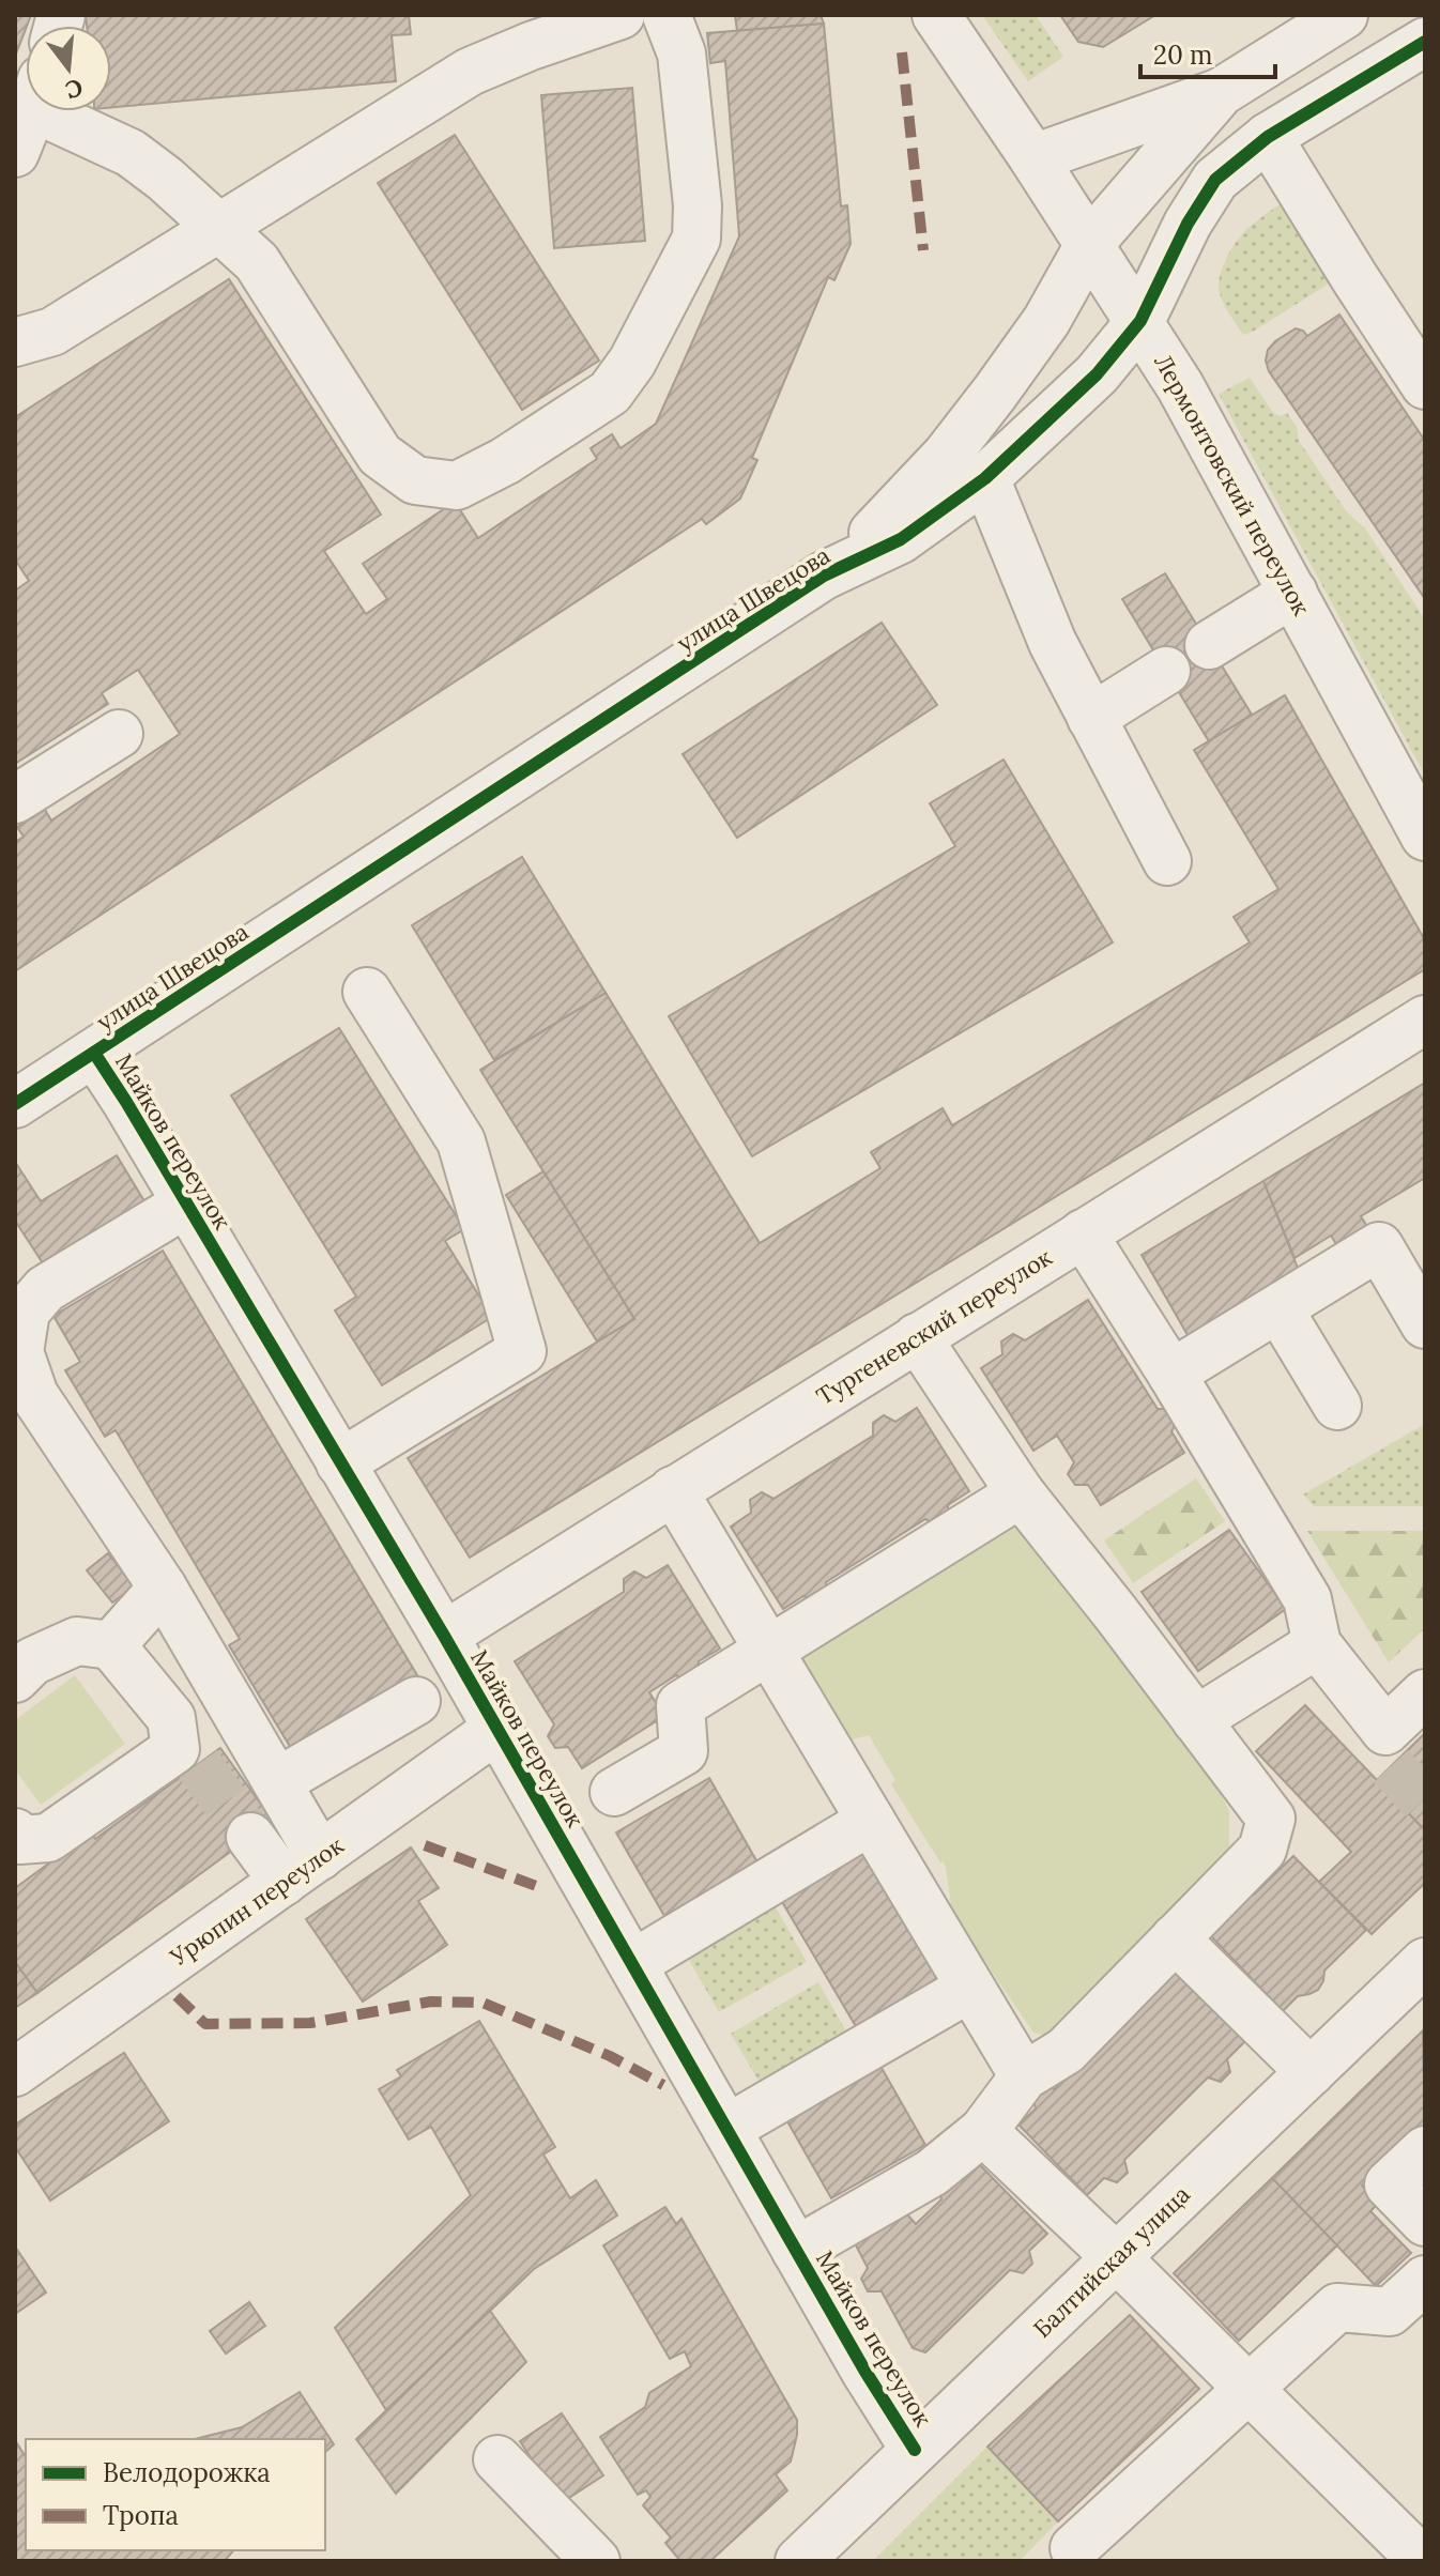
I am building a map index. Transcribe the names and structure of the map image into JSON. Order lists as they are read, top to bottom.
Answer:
{
  "streets": {
    "street": [
      "Лермонтовский переулок",
      "улица Швецова",
      "Майков переулок",
      "Тургеневский переулок",
      "Урюпин переулок",
      "Балтийская улица"
    ]
  },
  "crossings": [
    ["Лермонтовский переулок", "улица Швецова"],
    ["улица Швецова", "Майков переулок"],
    ["Майков переулок", "Тургеневский переулок"],
    ["Майков переулок", "Урюпин переулок"],
    ["Майков переулок", "Балтийская улица"]
  ],
  "legend": ["Велодорожка", "Тропа"],
  "scale_bar": "20 m",
  "north": "bottom"
}
